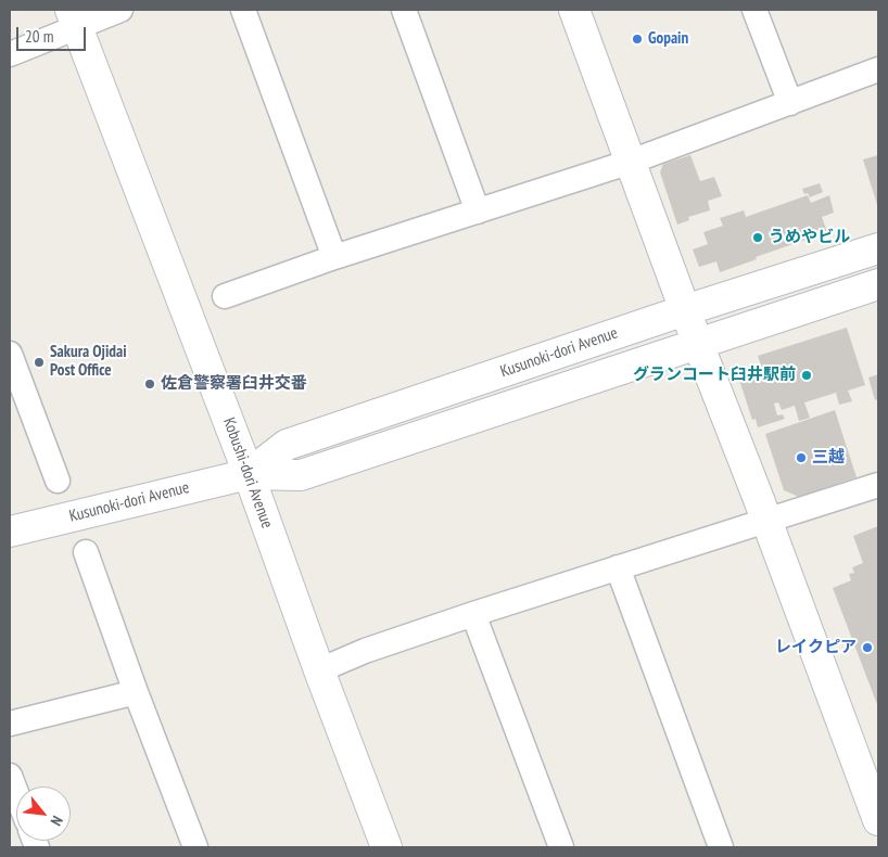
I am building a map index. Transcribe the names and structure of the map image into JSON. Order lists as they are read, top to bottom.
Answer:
{
  "streets": {
    "street": ["Kusunoki-dori Avenue", "Kobushi-dori Avenue"]
  },
  "crossings": [
    ["Kusunoki-dori Avenue", "Kobushi-dori Avenue"]
  ],
  "places": [
    "Gopain",
    "うめやビル",
    "Sakura Ojidai Post Office",
    "グランコート臼井駅前",
    "佐倉警察署臼井交番",
    "三越",
    "レイクピア"
  ],
  "scale_bar": "20 m",
  "north": "bottom right"
}
